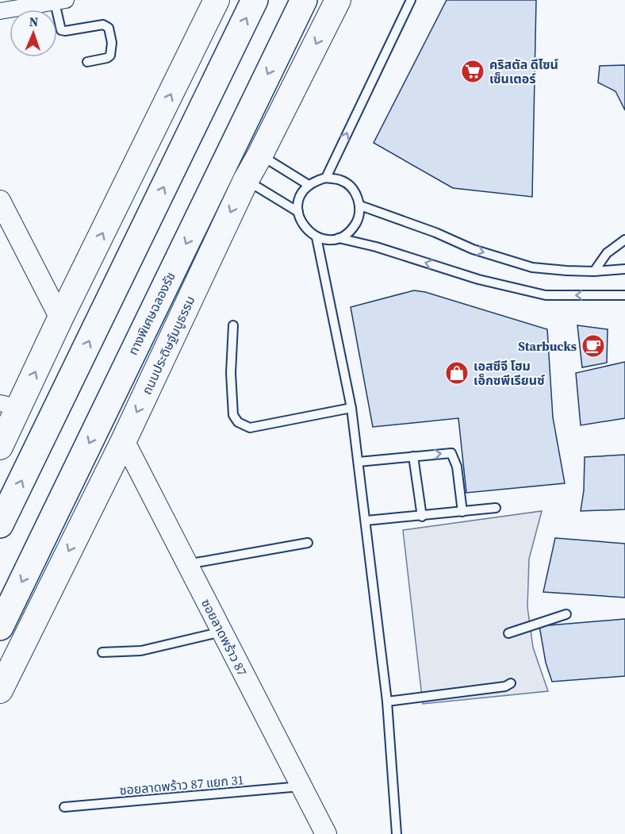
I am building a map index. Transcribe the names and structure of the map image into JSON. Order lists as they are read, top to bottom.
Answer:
{
  "streets": {
    "highway": ["ทางพิเศษฉลองรัช"],
    "main road": ["ถนนประดิษฐ์มนูธรรม"],
    "street": ["ซอยลาดพร้าว 87"],
    "lane": ["ซอยลาดพร้าว 87 แยก 31"]
  },
  "crossings": [
    ["ถนนประดิษฐ์มนูธรรม", "ซอยลาดพร้าว 87"],
    ["ซอยลาดพร้าว 87", "ซอยลาดพร้าว 87 แยก 31"]
  ],
  "places": {
    "supermarket": ["คริสตัล ดีไซน์ เซ็นเตอร์"],
    "cafe": ["Starbucks"],
    "shop": ["เอสซีจี โฮม เอ็กซพีเรียนซ์"]
  },
  "north": "top"
}
